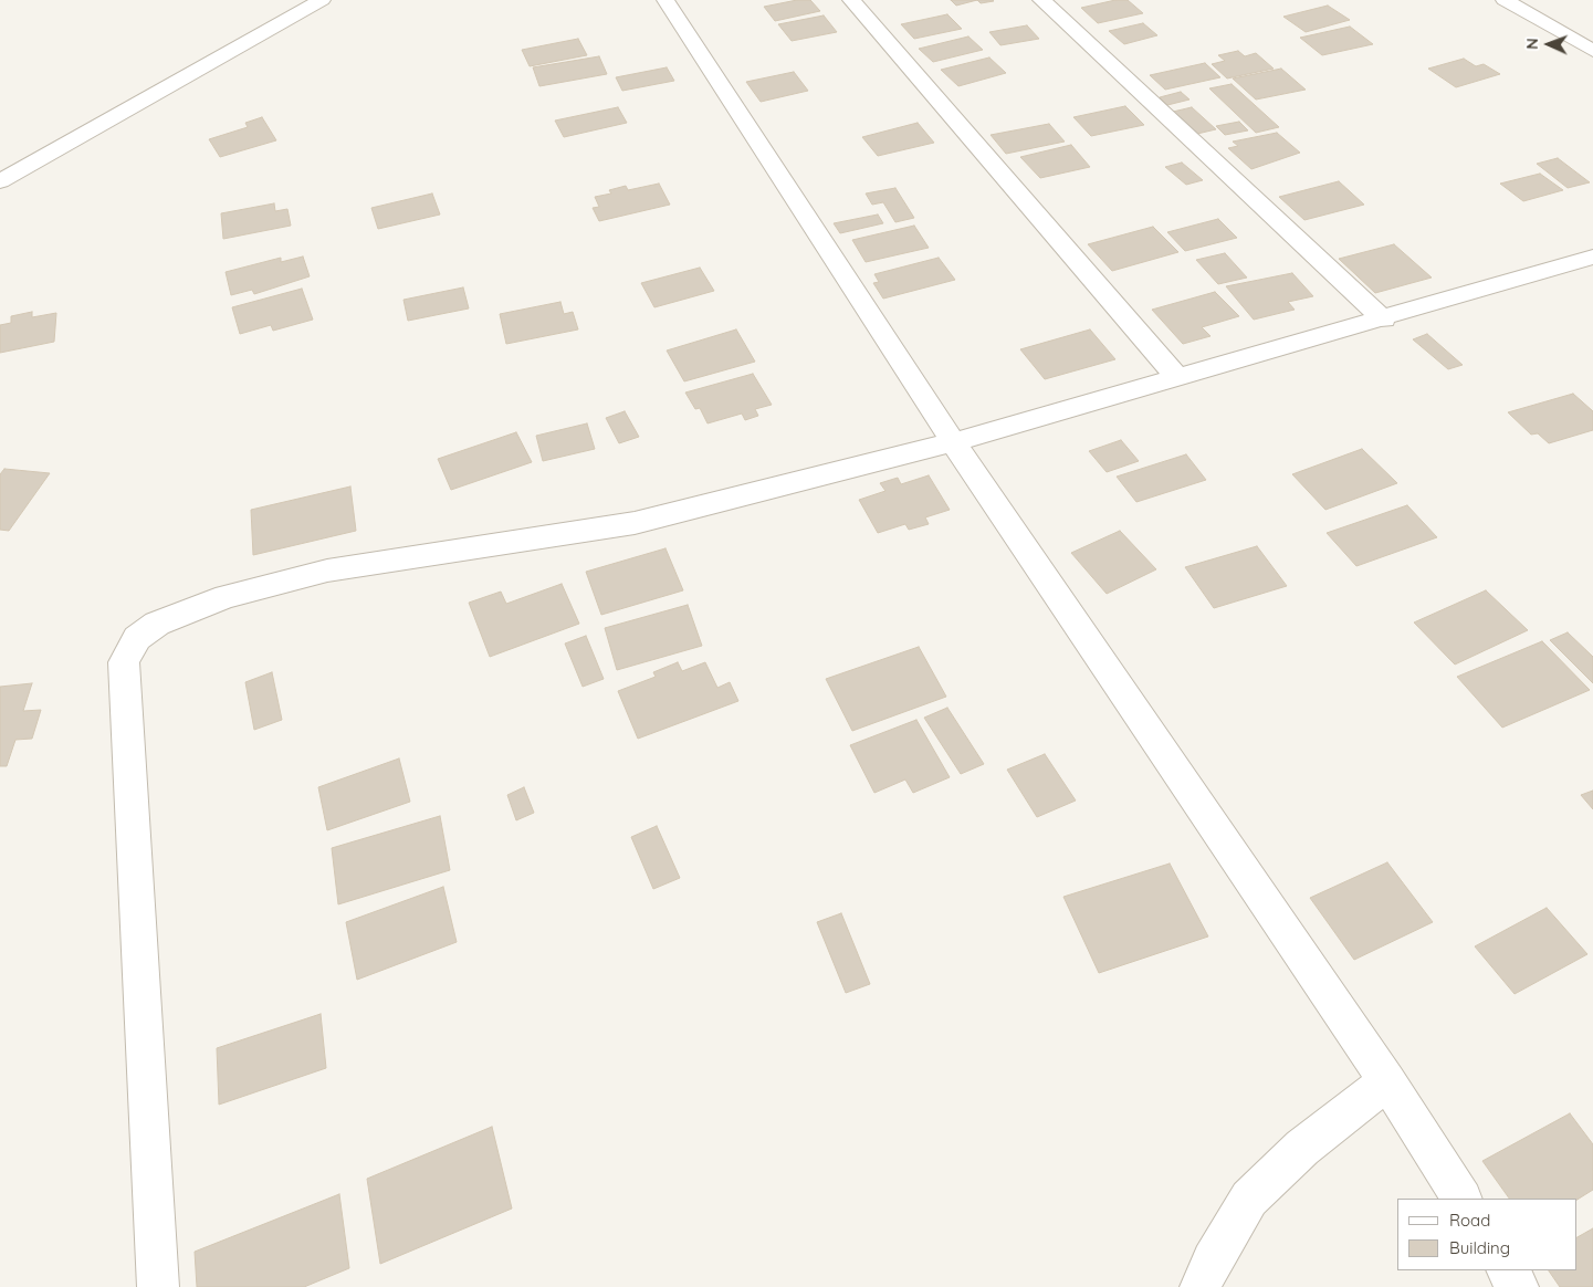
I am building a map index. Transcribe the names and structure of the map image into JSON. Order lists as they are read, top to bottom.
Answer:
{
  "legend": ["Road", "Building"],
  "north": "left"
}
